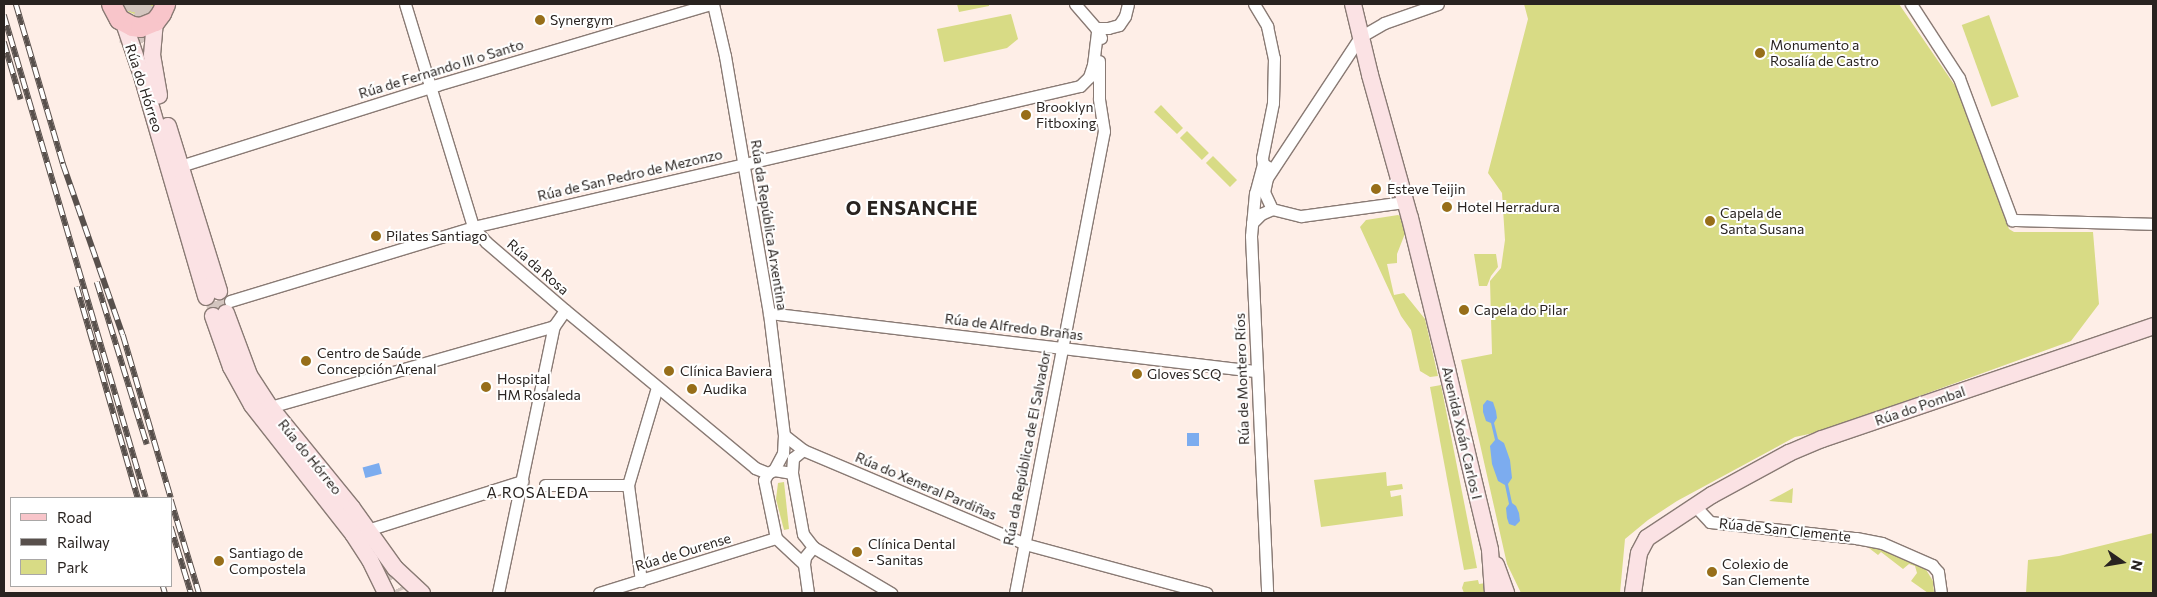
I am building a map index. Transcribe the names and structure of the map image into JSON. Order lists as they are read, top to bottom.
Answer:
{
  "streets": {
    "street": [
      "Rúa de Fernando III o Santo",
      "Rúa do Hórreo",
      "Rúa de San Pedro de Mezonzo",
      "Rúa da República Arxentina",
      "Rúa da Rosa",
      "Rúa de Alfredo Brañas",
      "Rúa de Montero Ríos",
      "Rúa do Pombal",
      "Avenida Xoán Carlos I",
      "Rúa da República de El Salvador",
      "Rúa do Xeneral Pardiñas",
      "Rúa de San Clemente",
      "Rúa de Ourense"
    ]
  },
  "crossings": [
    ["Rúa de Fernando III o Santo", "Rúa do Hórreo"],
    ["Rúa de Fernando III o Santo", "Rúa da República Arxentina"],
    ["Rúa de Fernando III o Santo", "Rúa da Rosa"],
    ["Rúa do Hórreo", "Rúa de San Pedro de Mezonzo"],
    ["Rúa de San Pedro de Mezonzo", "Rúa da República Arxentina"],
    ["Rúa de San Pedro de Mezonzo", "Rúa da Rosa"],
    ["Rúa de San Pedro de Mezonzo", "Rúa da República de El Salvador"],
    ["Rúa da República Arxentina", "Rúa da Rosa"],
    ["Rúa da República Arxentina", "Rúa de Alfredo Brañas"],
    ["Rúa da República Arxentina", "Rúa do Xeneral Pardiñas"],
    ["Rúa de Alfredo Brañas", "Rúa de Montero Ríos"],
    ["Rúa de Alfredo Brañas", "Rúa da República de El Salvador"],
    ["Rúa de Montero Ríos", "Avenida Xoán Carlos I"],
    ["Rúa do Pombal", "Rúa de San Clemente"],
    ["Rúa da República de El Salvador", "Rúa do Xeneral Pardiñas"]
  ],
  "districts": ["O ENSANCHE", "A ROSALEDA"],
  "places": [
    "Synergym",
    "Monumento a Rosalía de Castro",
    "Brooklyn Fitboxing",
    "Esteve Teijin",
    "Hotel Herradura",
    "Capela de Santa Susana",
    "Pilates Santiago",
    "Capela do Pilar",
    "Centro de Saúde Concepción Arenal",
    "Clínica Baviera",
    "Gloves SCQ",
    "Hospital HM Rosaleda",
    "Audika",
    "Clínica Dental - Sanitas",
    "Santiago de Compostela",
    "Colexio de San Clemente"
  ],
  "legend": ["Road", "Railway", "Park"],
  "north": "right"
}
